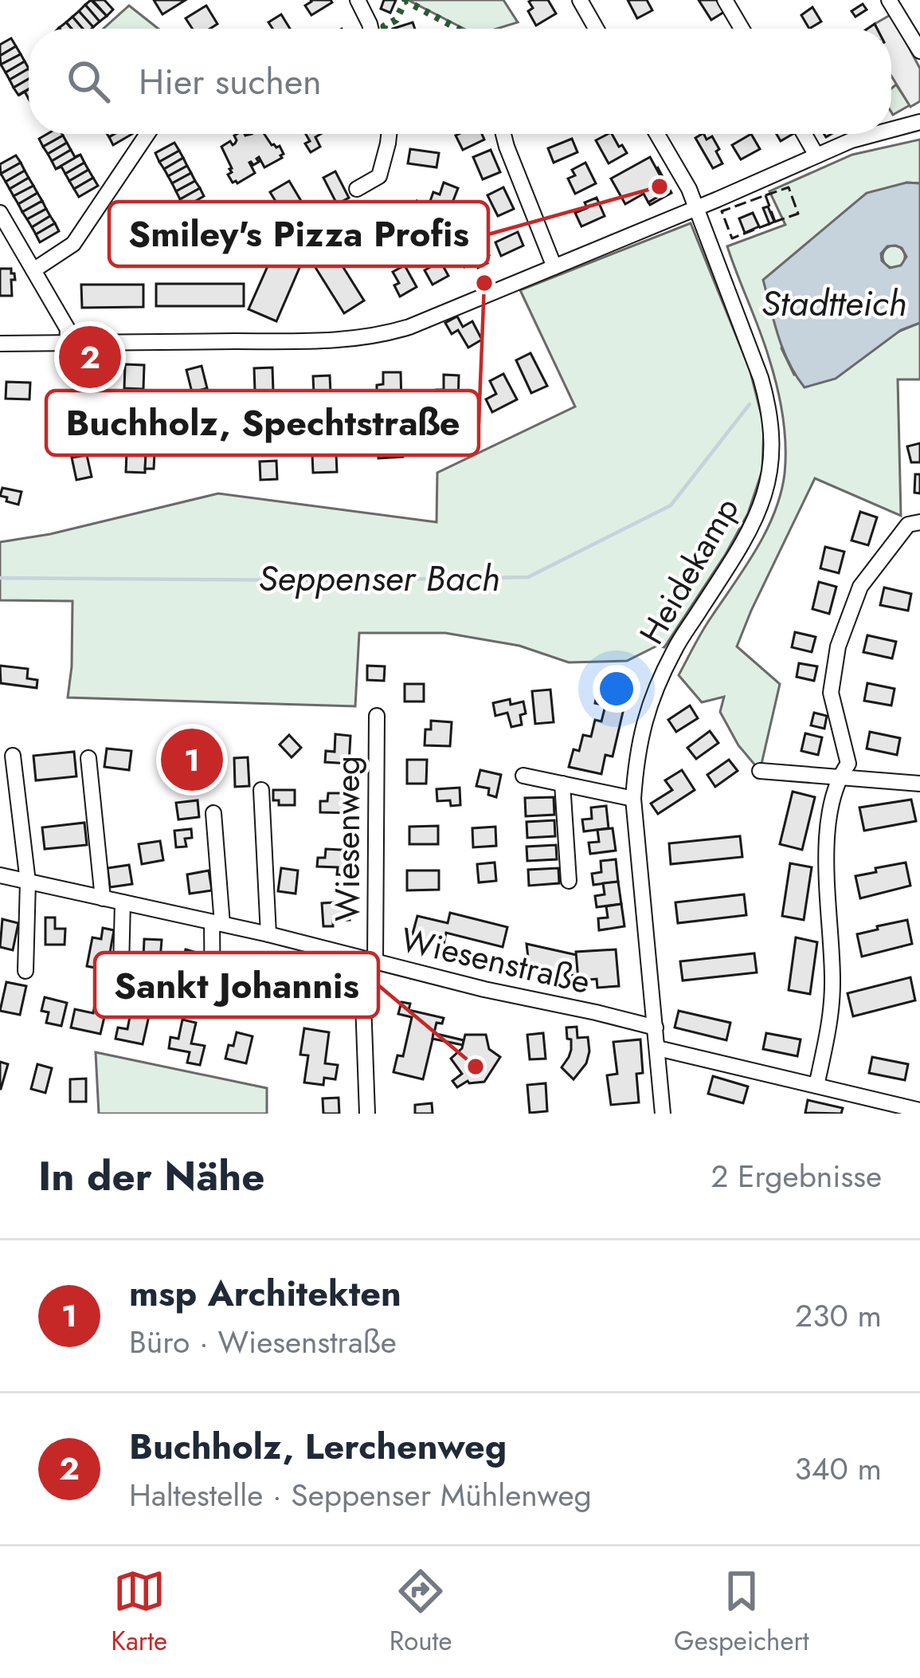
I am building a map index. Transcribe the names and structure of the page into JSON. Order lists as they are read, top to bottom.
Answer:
{
  "streets": {
    "street": ["Heidekamp", "Wiesenweg", "Wiesenstraße"]
  },
  "crossings": [
    ["Heidekamp", "Wiesenstraße"],
    ["Wiesenweg", "Wiesenstraße"]
  ],
  "water": ["Stadtteich", "Seppenser Bach"],
  "places": ["Smiley's Pizza Profis", "Buchholz, Spechtstraße", "Sankt Johannis"],
  "page": {
    "search": "Hier suchen",
    "pins": ["2", "1"],
    "heading": ["In der Nähe", "2 Ergebnisse"],
    "list": [
      {
        "mark": "1",
        "name": "msp Architekten",
        "note": "Büro · Wiesenstraße",
        "value": "230 m"
      },
      {
        "mark": "2",
        "name": "Buchholz, Lerchenweg",
        "note": "Haltestelle · Seppenser Mühlenweg",
        "value": "340 m"
      }
    ],
    "nav": ["Karte", "Route", "Gespeichert"]
  }
}
